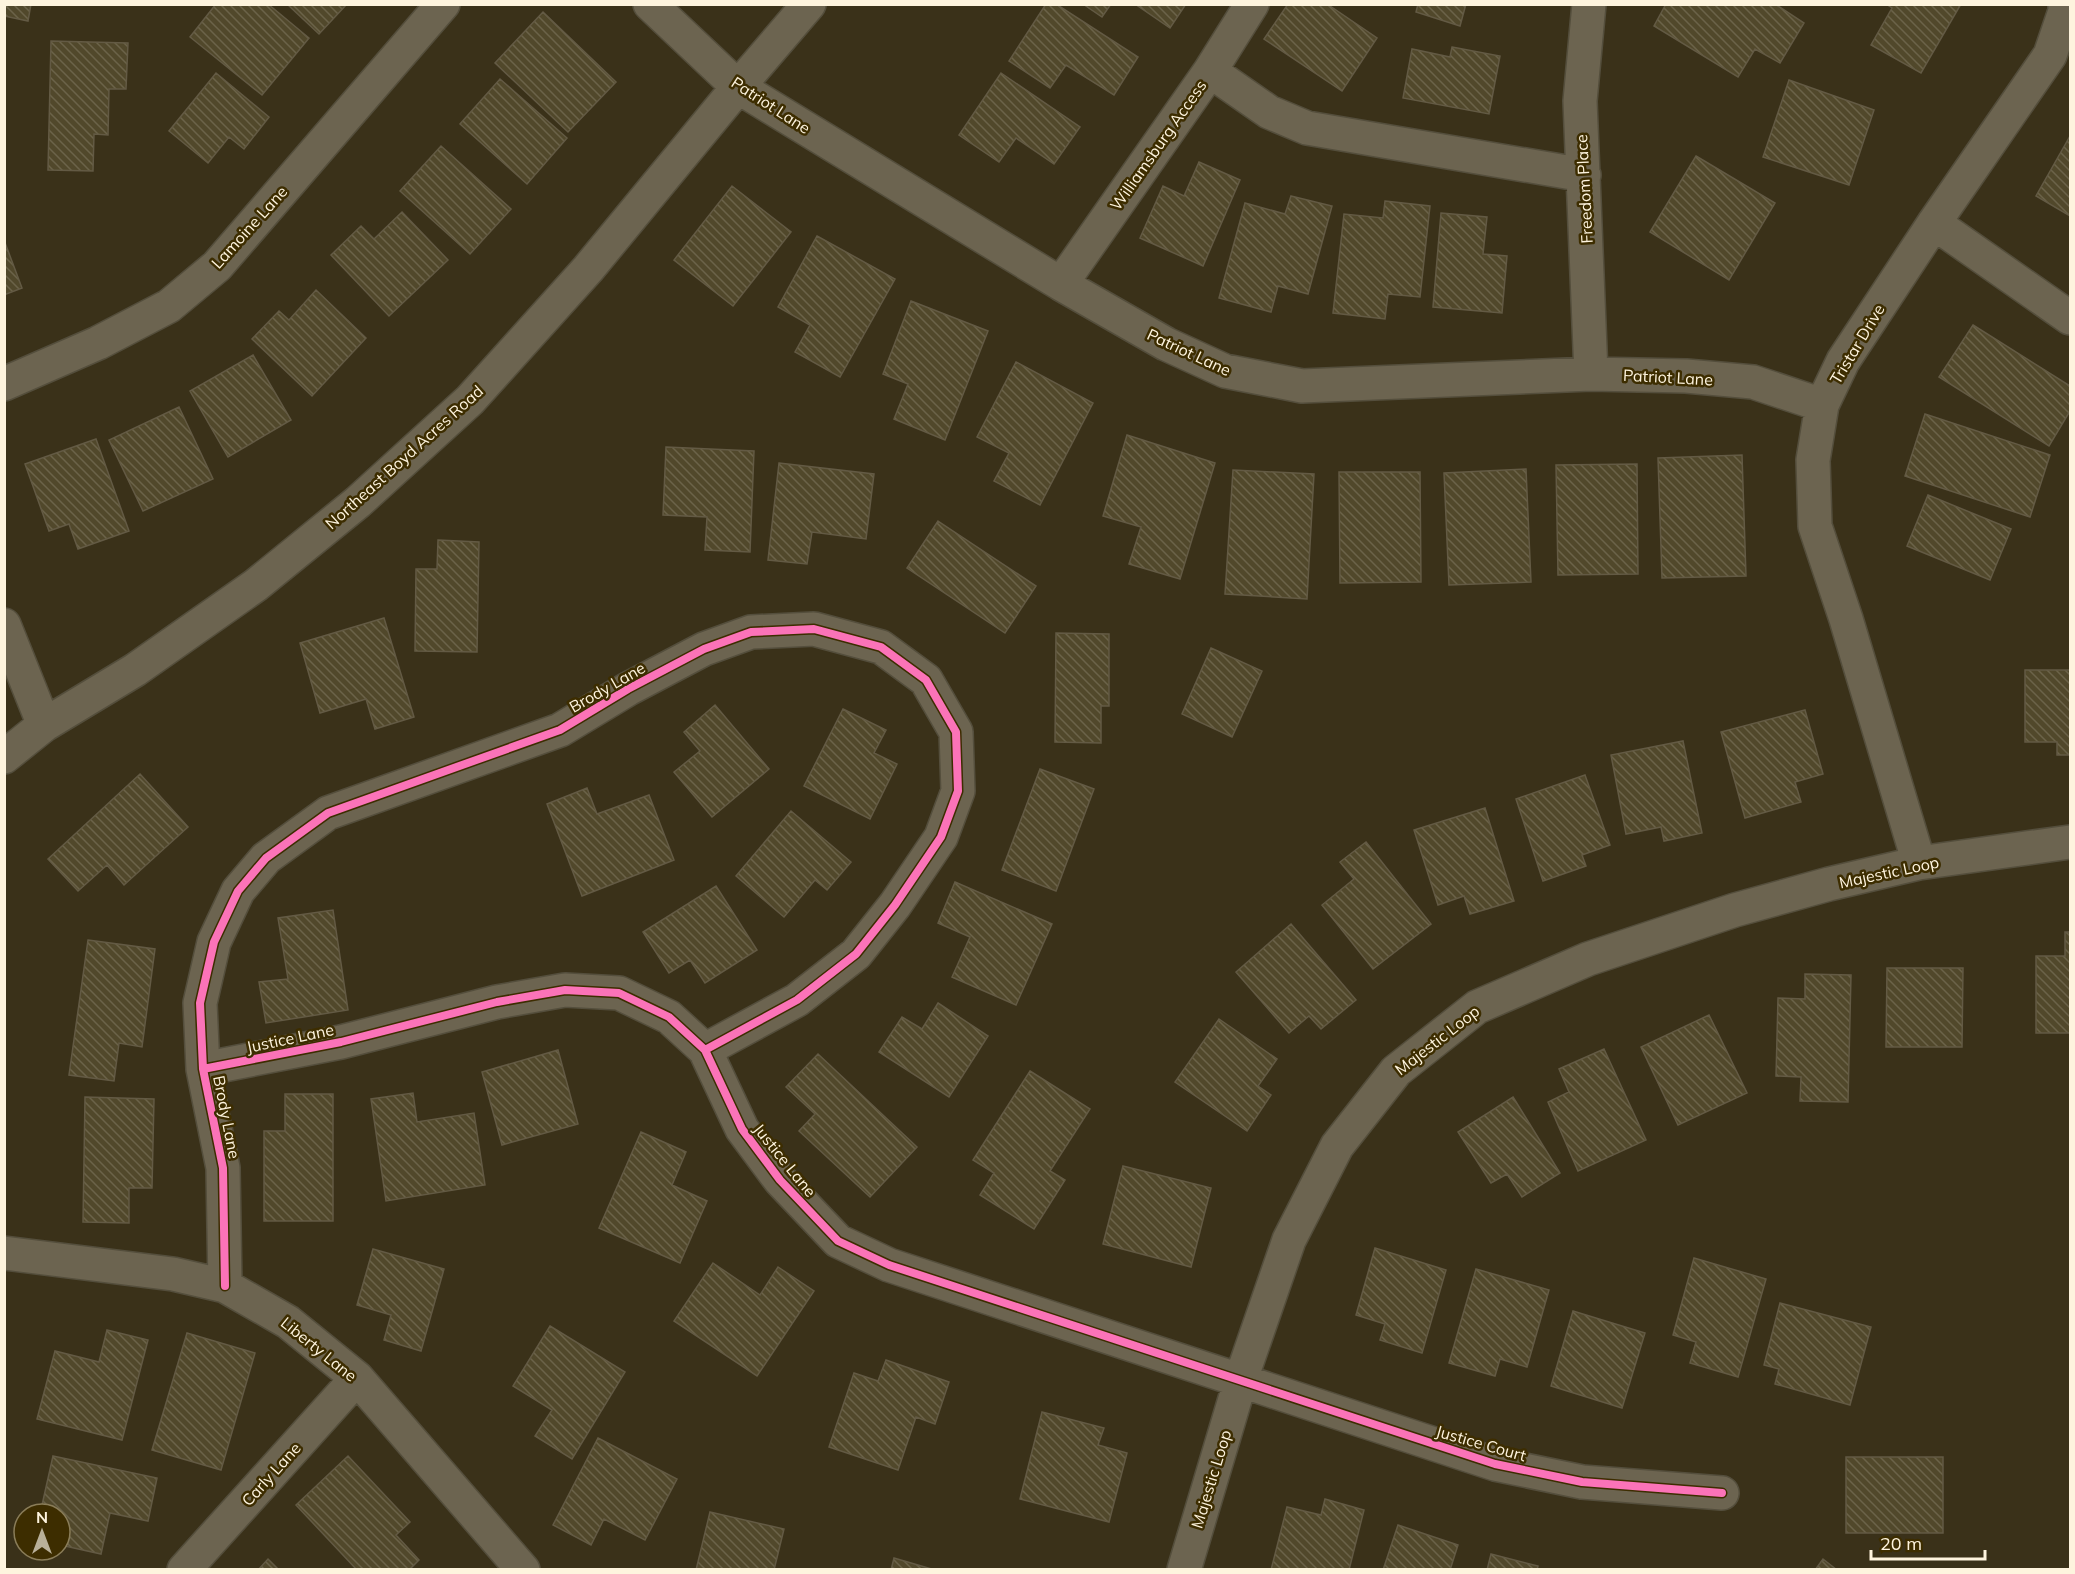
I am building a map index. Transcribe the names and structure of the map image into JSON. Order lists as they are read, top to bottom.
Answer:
{
  "streets": {
    "street": [
      "Patriot Lane",
      "Williamsburg Access",
      "Freedom Place",
      "Lamoine Lane",
      "Tristar Drive",
      "Northeast Boyd Acres Road",
      "Brody Lane",
      "Majestic Loop",
      "Justice Lane",
      "Liberty Lane",
      "Justice Court",
      "Carly Lane"
    ]
  },
  "crossings": [
    ["Patriot Lane", "Williamsburg Access"],
    ["Patriot Lane", "Freedom Place"],
    ["Patriot Lane", "Tristar Drive"],
    ["Patriot Lane", "Northeast Boyd Acres Road"],
    ["Tristar Drive", "Majestic Loop"],
    ["Brody Lane", "Justice Lane"],
    ["Brody Lane", "Liberty Lane"],
    ["Majestic Loop", "Justice Lane"],
    ["Majestic Loop", "Justice Court"],
    ["Justice Lane", "Justice Court"],
    ["Liberty Lane", "Carly Lane"]
  ],
  "scale_bar": "20 m",
  "north": "top"
}
